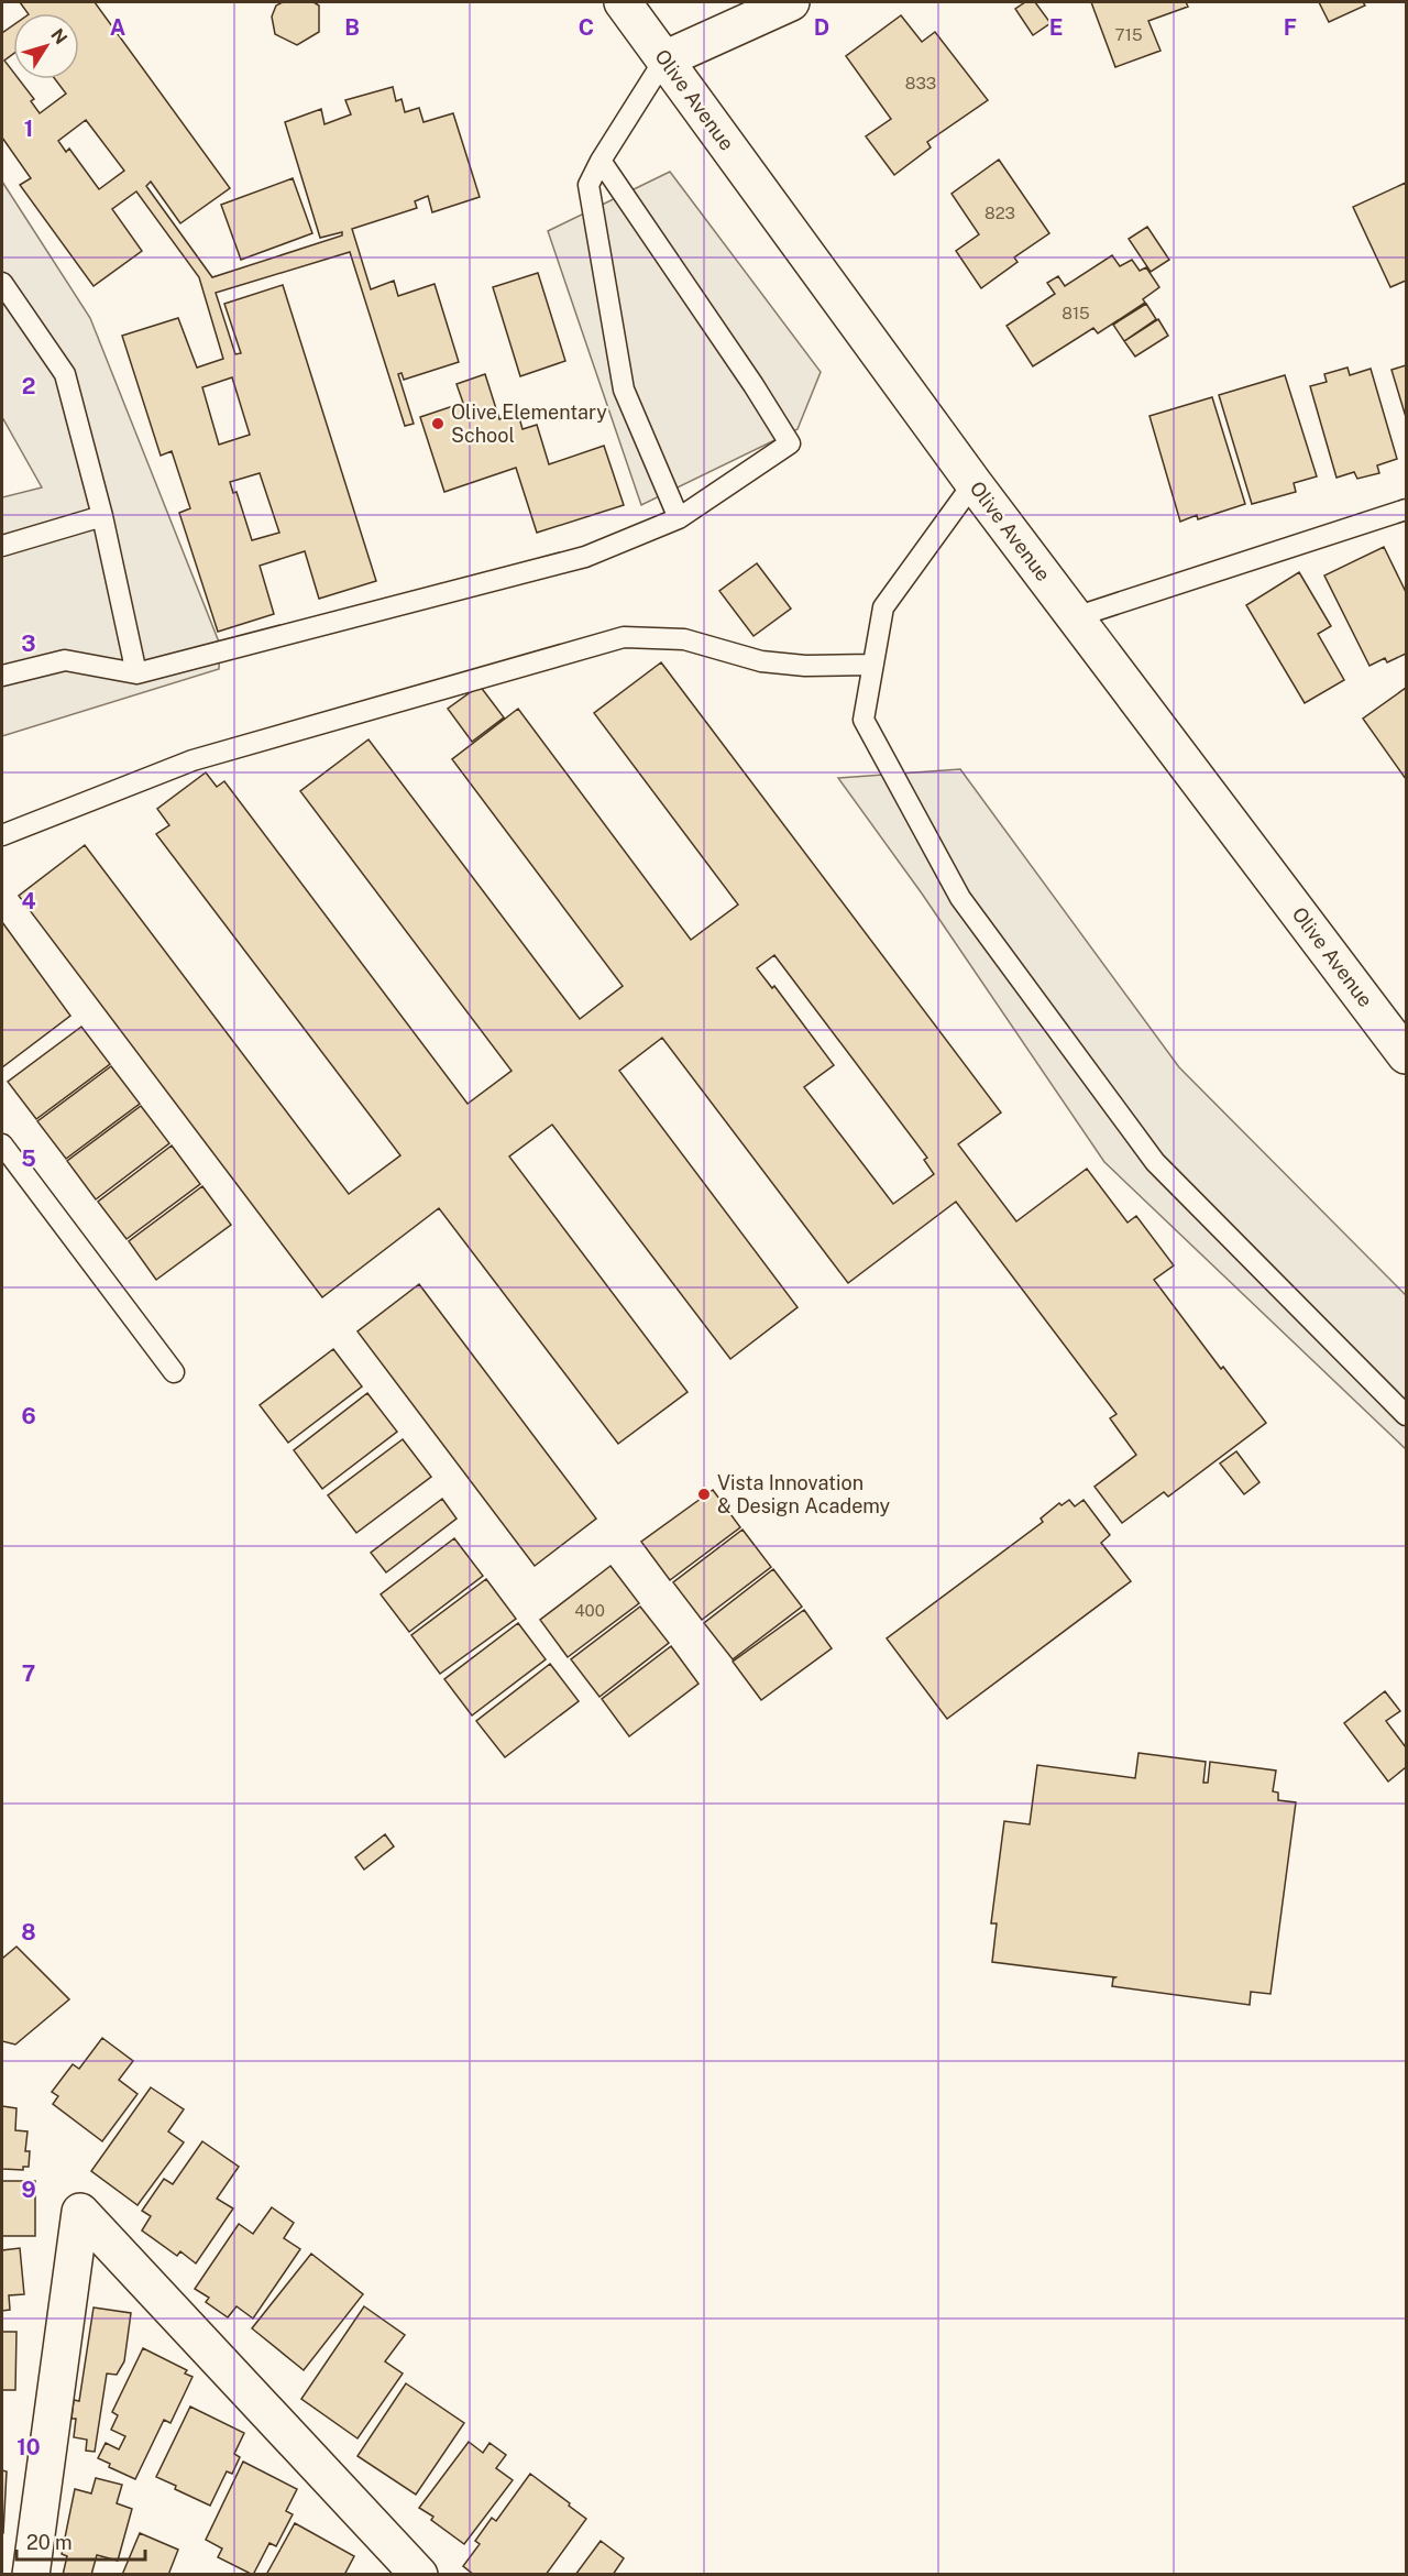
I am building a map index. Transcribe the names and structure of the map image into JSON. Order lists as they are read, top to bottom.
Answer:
{
  "streets": {
    "main road": ["Olive Avenue"]
  },
  "places": ["Olive Elementary School", "Vista Innovation & Design Academy"],
  "house_numbers": [
    "715",
    "833",
    "823",
    "815",
    "400"
  ],
  "scale_bar": "20 m",
  "north": "top right",
  "grid": {
    "columns": [
      "A",
      "B",
      "C",
      "D",
      "E",
      "F"
    ],
    "rows": [
      "1",
      "2",
      "3",
      "4",
      "5",
      "6",
      "7",
      "8",
      "9",
      "10"
    ]
  }
}
